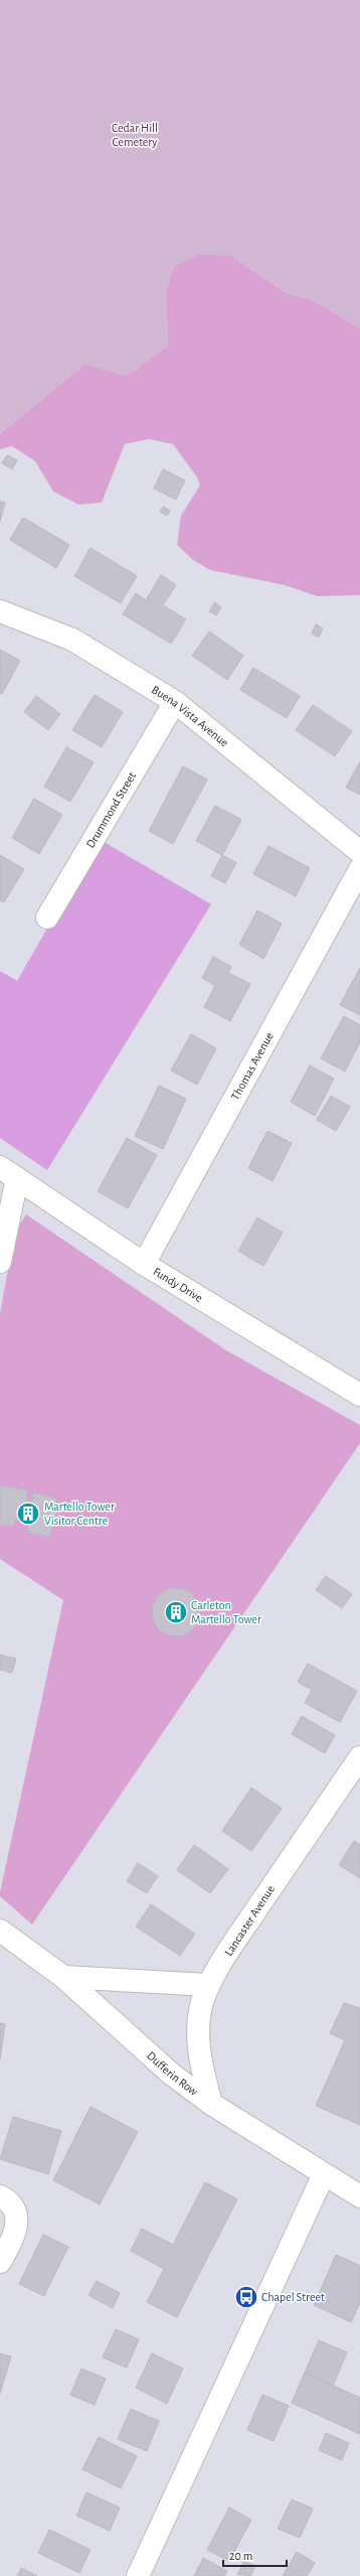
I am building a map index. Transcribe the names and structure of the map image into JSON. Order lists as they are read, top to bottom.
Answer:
{
  "streets": {
    "street": [
      "Buena Vista Avenue",
      "Drummond Street",
      "Thomas Avenue",
      "Fundy Drive",
      "Lancaster Avenue",
      "Dufferin Row"
    ]
  },
  "crossings": [
    ["Buena Vista Avenue", "Drummond Street"],
    ["Thomas Avenue", "Fundy Drive"],
    ["Lancaster Avenue", "Dufferin Row"]
  ],
  "parks": ["Cedar Hill Cemetery"],
  "places": {
    "building": ["Martello Tower Visitor Centre", "Carleton Martello Tower"],
    "bus stop": ["Chapel Street"]
  },
  "scale_bar": "20 m"
}
